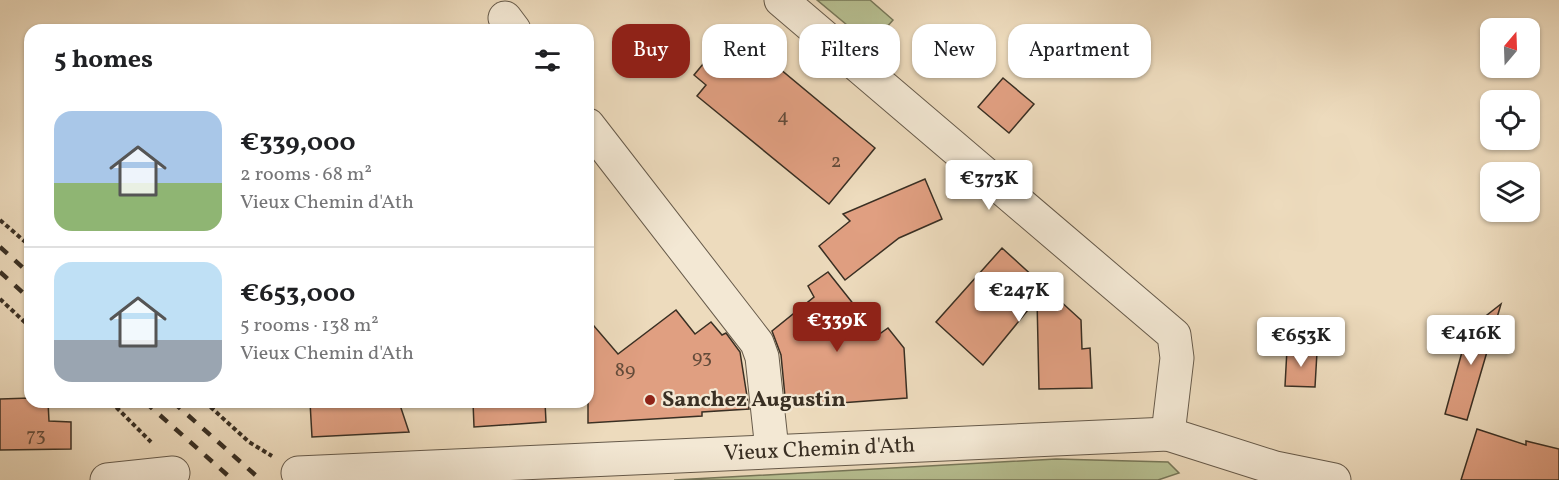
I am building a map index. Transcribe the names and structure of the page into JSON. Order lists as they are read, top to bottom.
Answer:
{
  "streets": {
    "street": ["Vieux Chemin d'Ath"]
  },
  "places": ["Sanchez Augustin"],
  "house_numbers": [
    "4",
    "2",
    "93",
    "89",
    "73"
  ],
  "north": "top",
  "page": {
    "chip": [
      "Buy",
      "Rent",
      "Filters",
      "New",
      "Apartment"
    ],
    "heading": "5 homes",
    "list": [
      {
        "name": "€339,000",
        "note": "2 rooms · 68 m² · Vieux Chemin d'Ath"
      },
      {
        "name": "€653,000",
        "note": "5 rooms · 138 m² · Vieux Chemin d'Ath"
      }
    ],
    "price": [
      "€373K",
      "€247K",
      "€339K",
      "€416K",
      "€653K"
    ]
  }
}
